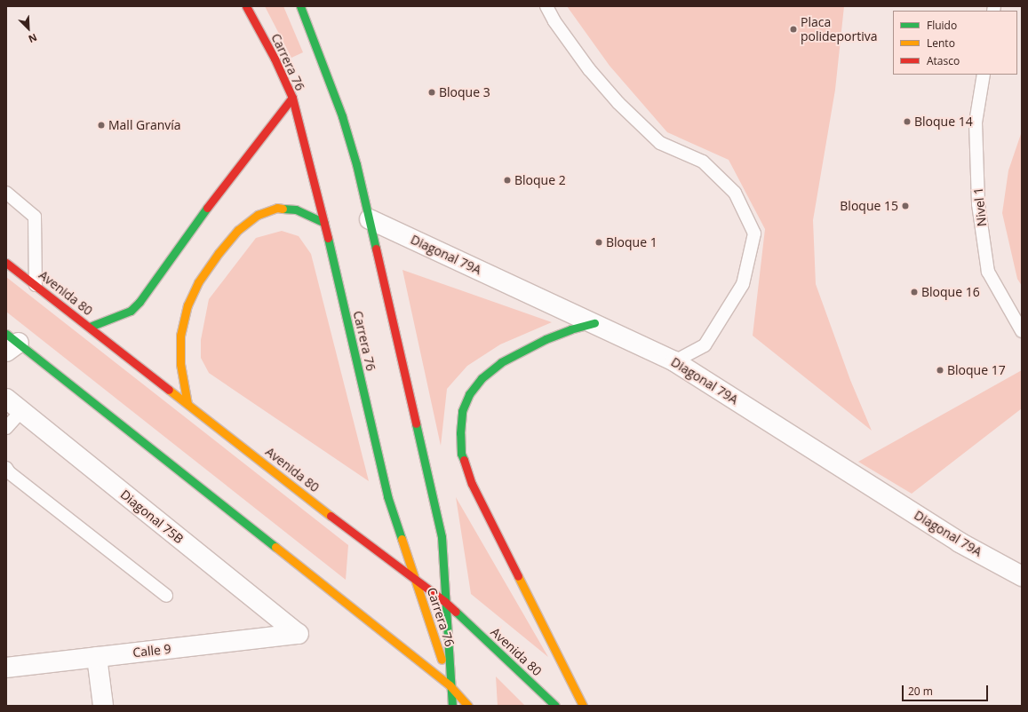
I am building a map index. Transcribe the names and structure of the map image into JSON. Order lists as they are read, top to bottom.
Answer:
{
  "streets": {
    "main road": ["Carrera 76", "Avenida 80"],
    "street": ["Diagonal 79A", "Diagonal 75B", "Calle 9"],
    "lane": ["Nivel 1"]
  },
  "crossings": [
    ["Carrera 76", "Diagonal 79A"],
    ["Carrera 76", "Avenida 80"],
    ["Diagonal 75B", "Calle 9"]
  ],
  "places": [
    "Placa polideportiva",
    "Bloque 3",
    "Bloque 14",
    "Mall Granvía",
    "Bloque 2",
    "Bloque 15",
    "Bloque 1",
    "Bloque 16",
    "Bloque 17"
  ],
  "legend": ["Fluido", "Lento", "Atasco"],
  "scale_bar": "20 m",
  "north": "bottom right"
}
